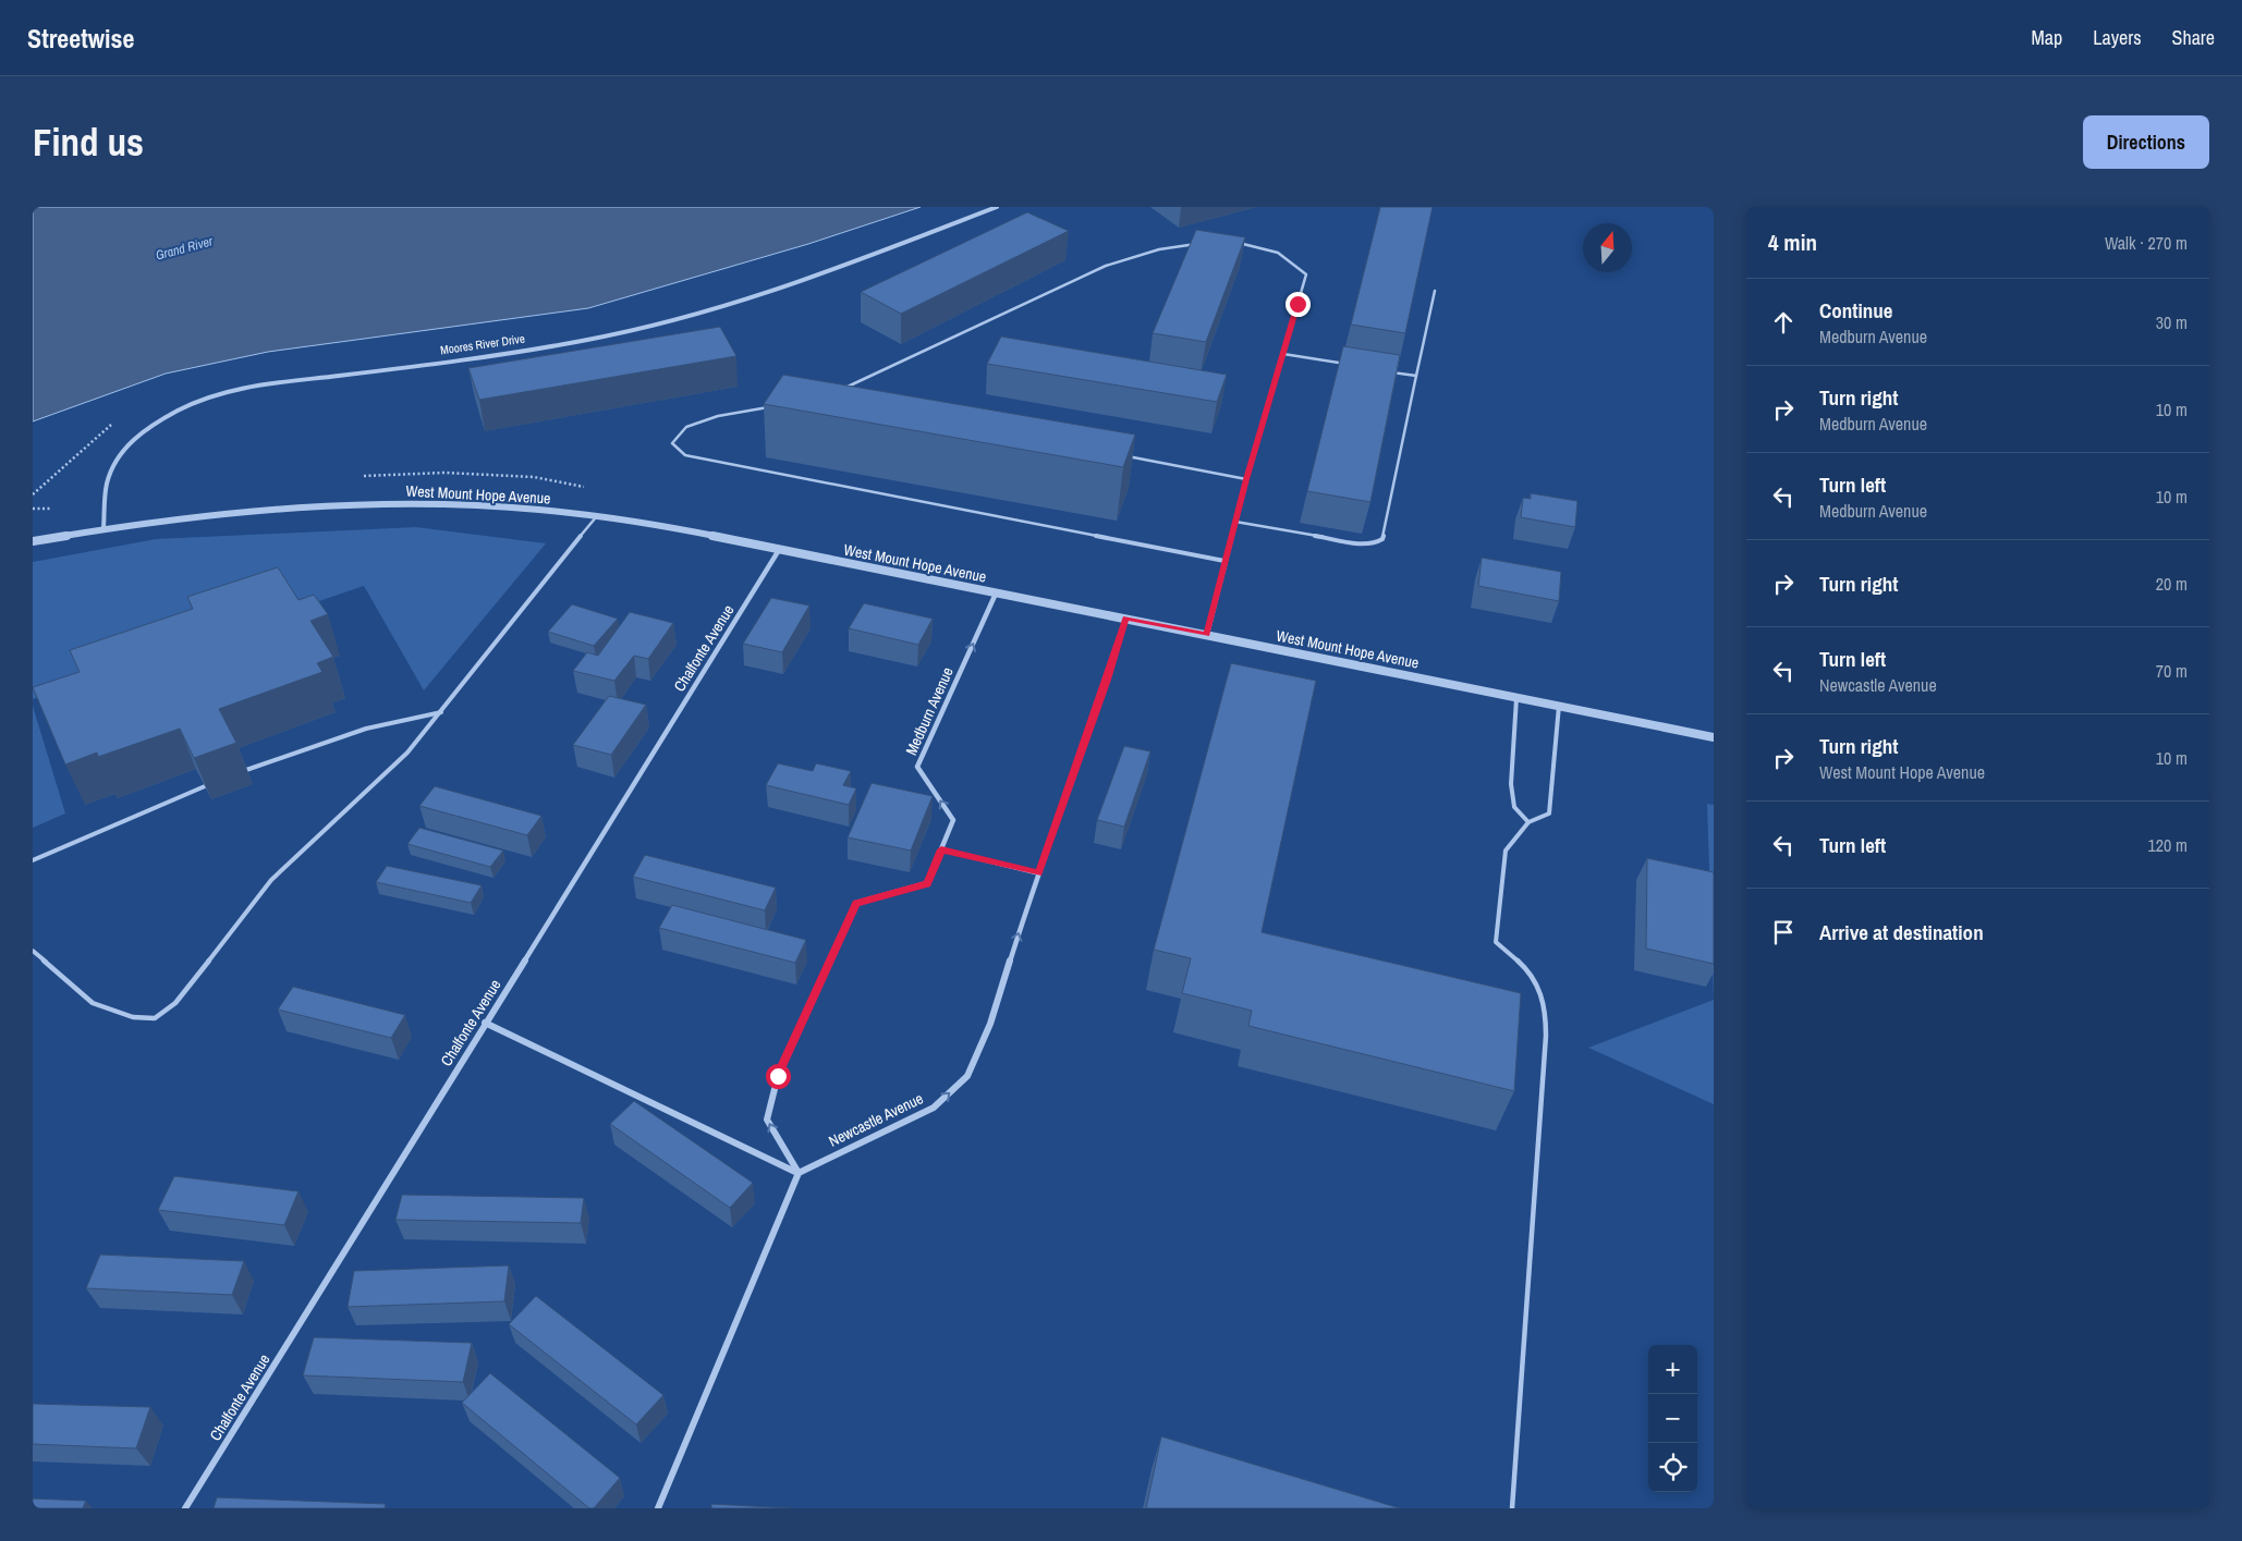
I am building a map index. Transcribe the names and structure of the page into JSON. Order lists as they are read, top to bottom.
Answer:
{
  "streets": {
    "street": [
      "Moores River Drive",
      "West Mount Hope Avenue",
      "Chalfonte Avenue",
      "Medburn Avenue",
      "Newcastle Avenue"
    ]
  },
  "crossings": [
    ["Moores River Drive", "West Mount Hope Avenue"],
    ["West Mount Hope Avenue", "Chalfonte Avenue"],
    ["West Mount Hope Avenue", "Medburn Avenue"],
    ["West Mount Hope Avenue", "Newcastle Avenue"],
    ["Medburn Avenue", "Newcastle Avenue"]
  ],
  "one_way": ["Medburn Avenue", "Newcastle Avenue"],
  "water": ["Grand River"],
  "north": "top",
  "page": {
    "header": "Streetwise",
    "nav": ["Map", "Layers", "Share"],
    "buttons": "Directions",
    "title": "Find us",
    "heading": ["4 min", "Walk · 270 m"],
    "list": [
      ["Continue", "Medburn Avenue", "30 m"],
      ["Turn right", "Medburn Avenue", "10 m"],
      ["Turn left", "Medburn Avenue", "10 m"],
      ["Turn right", "20 m"],
      ["Turn left", "Newcastle Avenue", "70 m"],
      ["Turn right", "West Mount Hope Avenue", "10 m"],
      ["Turn left", "120 m"],
      "Arrive at destination"
    ],
    "map_buttons": ["+", "−"]
  }
}
